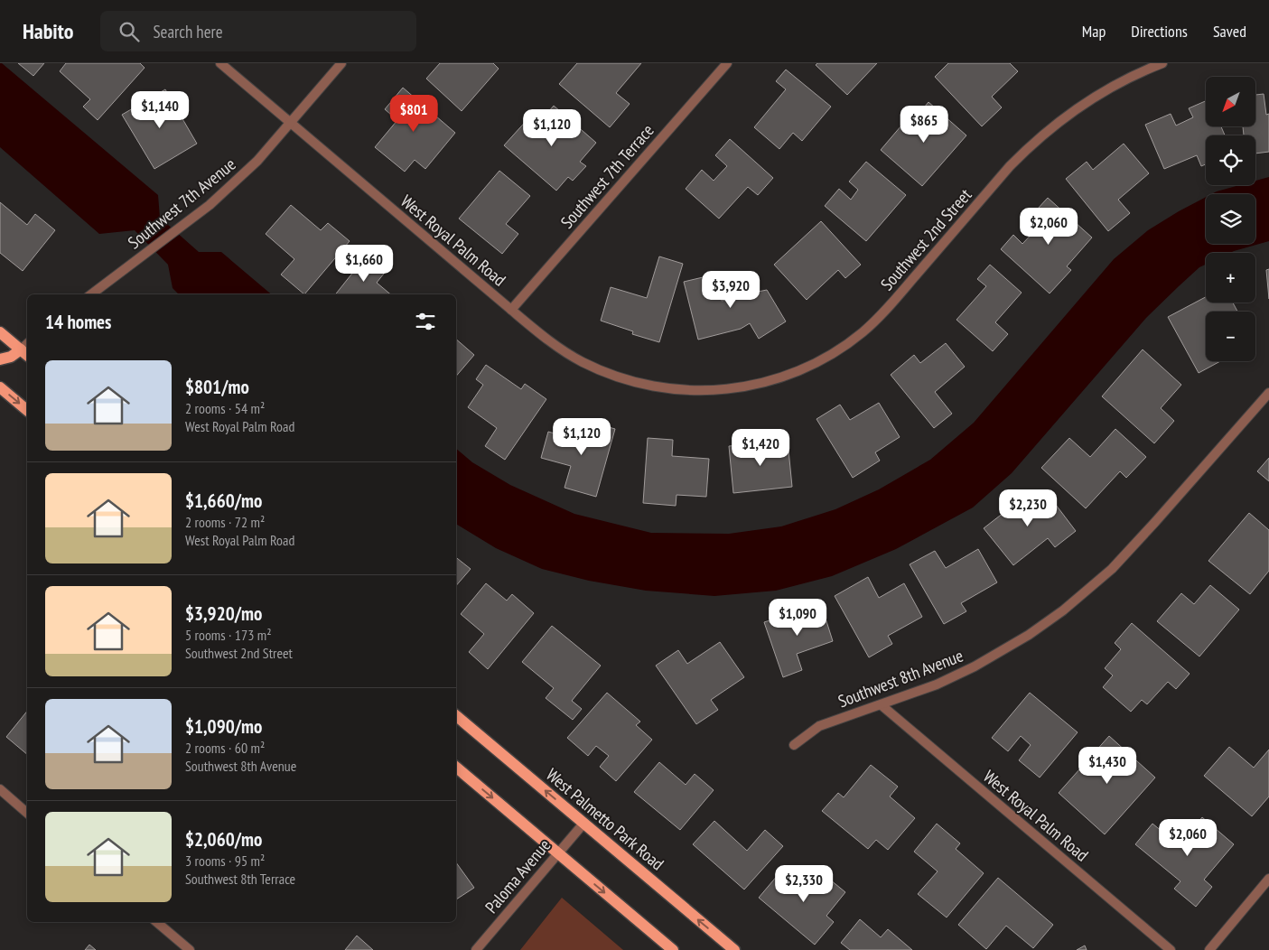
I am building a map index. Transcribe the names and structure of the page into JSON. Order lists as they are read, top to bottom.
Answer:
{
  "streets": {
    "main road": ["West Palmetto Park Road"],
    "street": [
      "Southwest 7th Terrace",
      "Southwest 7th Avenue",
      "Southwest 2nd Street",
      "West Royal Palm Road",
      "Southwest 8th Avenue",
      "Paloma Avenue"
    ]
  },
  "crossings": [
    ["Southwest 7th Terrace", "West Royal Palm Road"],
    ["Southwest 7th Avenue", "West Royal Palm Road"],
    ["Southwest 2nd Street", "West Royal Palm Road"],
    ["West Royal Palm Road", "Southwest 8th Avenue"],
    ["West Palmetto Park Road", "Paloma Avenue"]
  ],
  "north": "bottom left",
  "page": {
    "header": "Habito",
    "search": "Search here",
    "nav": ["Map", "Directions", "Saved"],
    "map_buttons": ["+", "−"],
    "price": [
      "$1,140",
      "$801",
      "$865",
      "$1,120",
      "$2,060",
      "$1,660",
      "$3,920",
      "$1,120",
      "$1,420",
      "$2,230",
      "$1,090",
      "$1,430",
      "$2,060",
      "$2,330"
    ],
    "heading": "14 homes",
    "list": [
      {
        "name": "$801/mo",
        "note": "2 rooms · 54 m² · West Royal Palm Road"
      },
      {
        "name": "$1,660/mo",
        "note": "2 rooms · 72 m² · West Royal Palm Road"
      },
      {
        "name": "$3,920/mo",
        "note": "5 rooms · 173 m² · Southwest 2nd Street"
      },
      {
        "name": "$1,090/mo",
        "note": "2 rooms · 60 m² · Southwest 8th Avenue"
      },
      {
        "name": "$2,060/mo",
        "note": "3 rooms · 95 m² · Southwest 8th Terrace"
      }
    ]
  }
}
